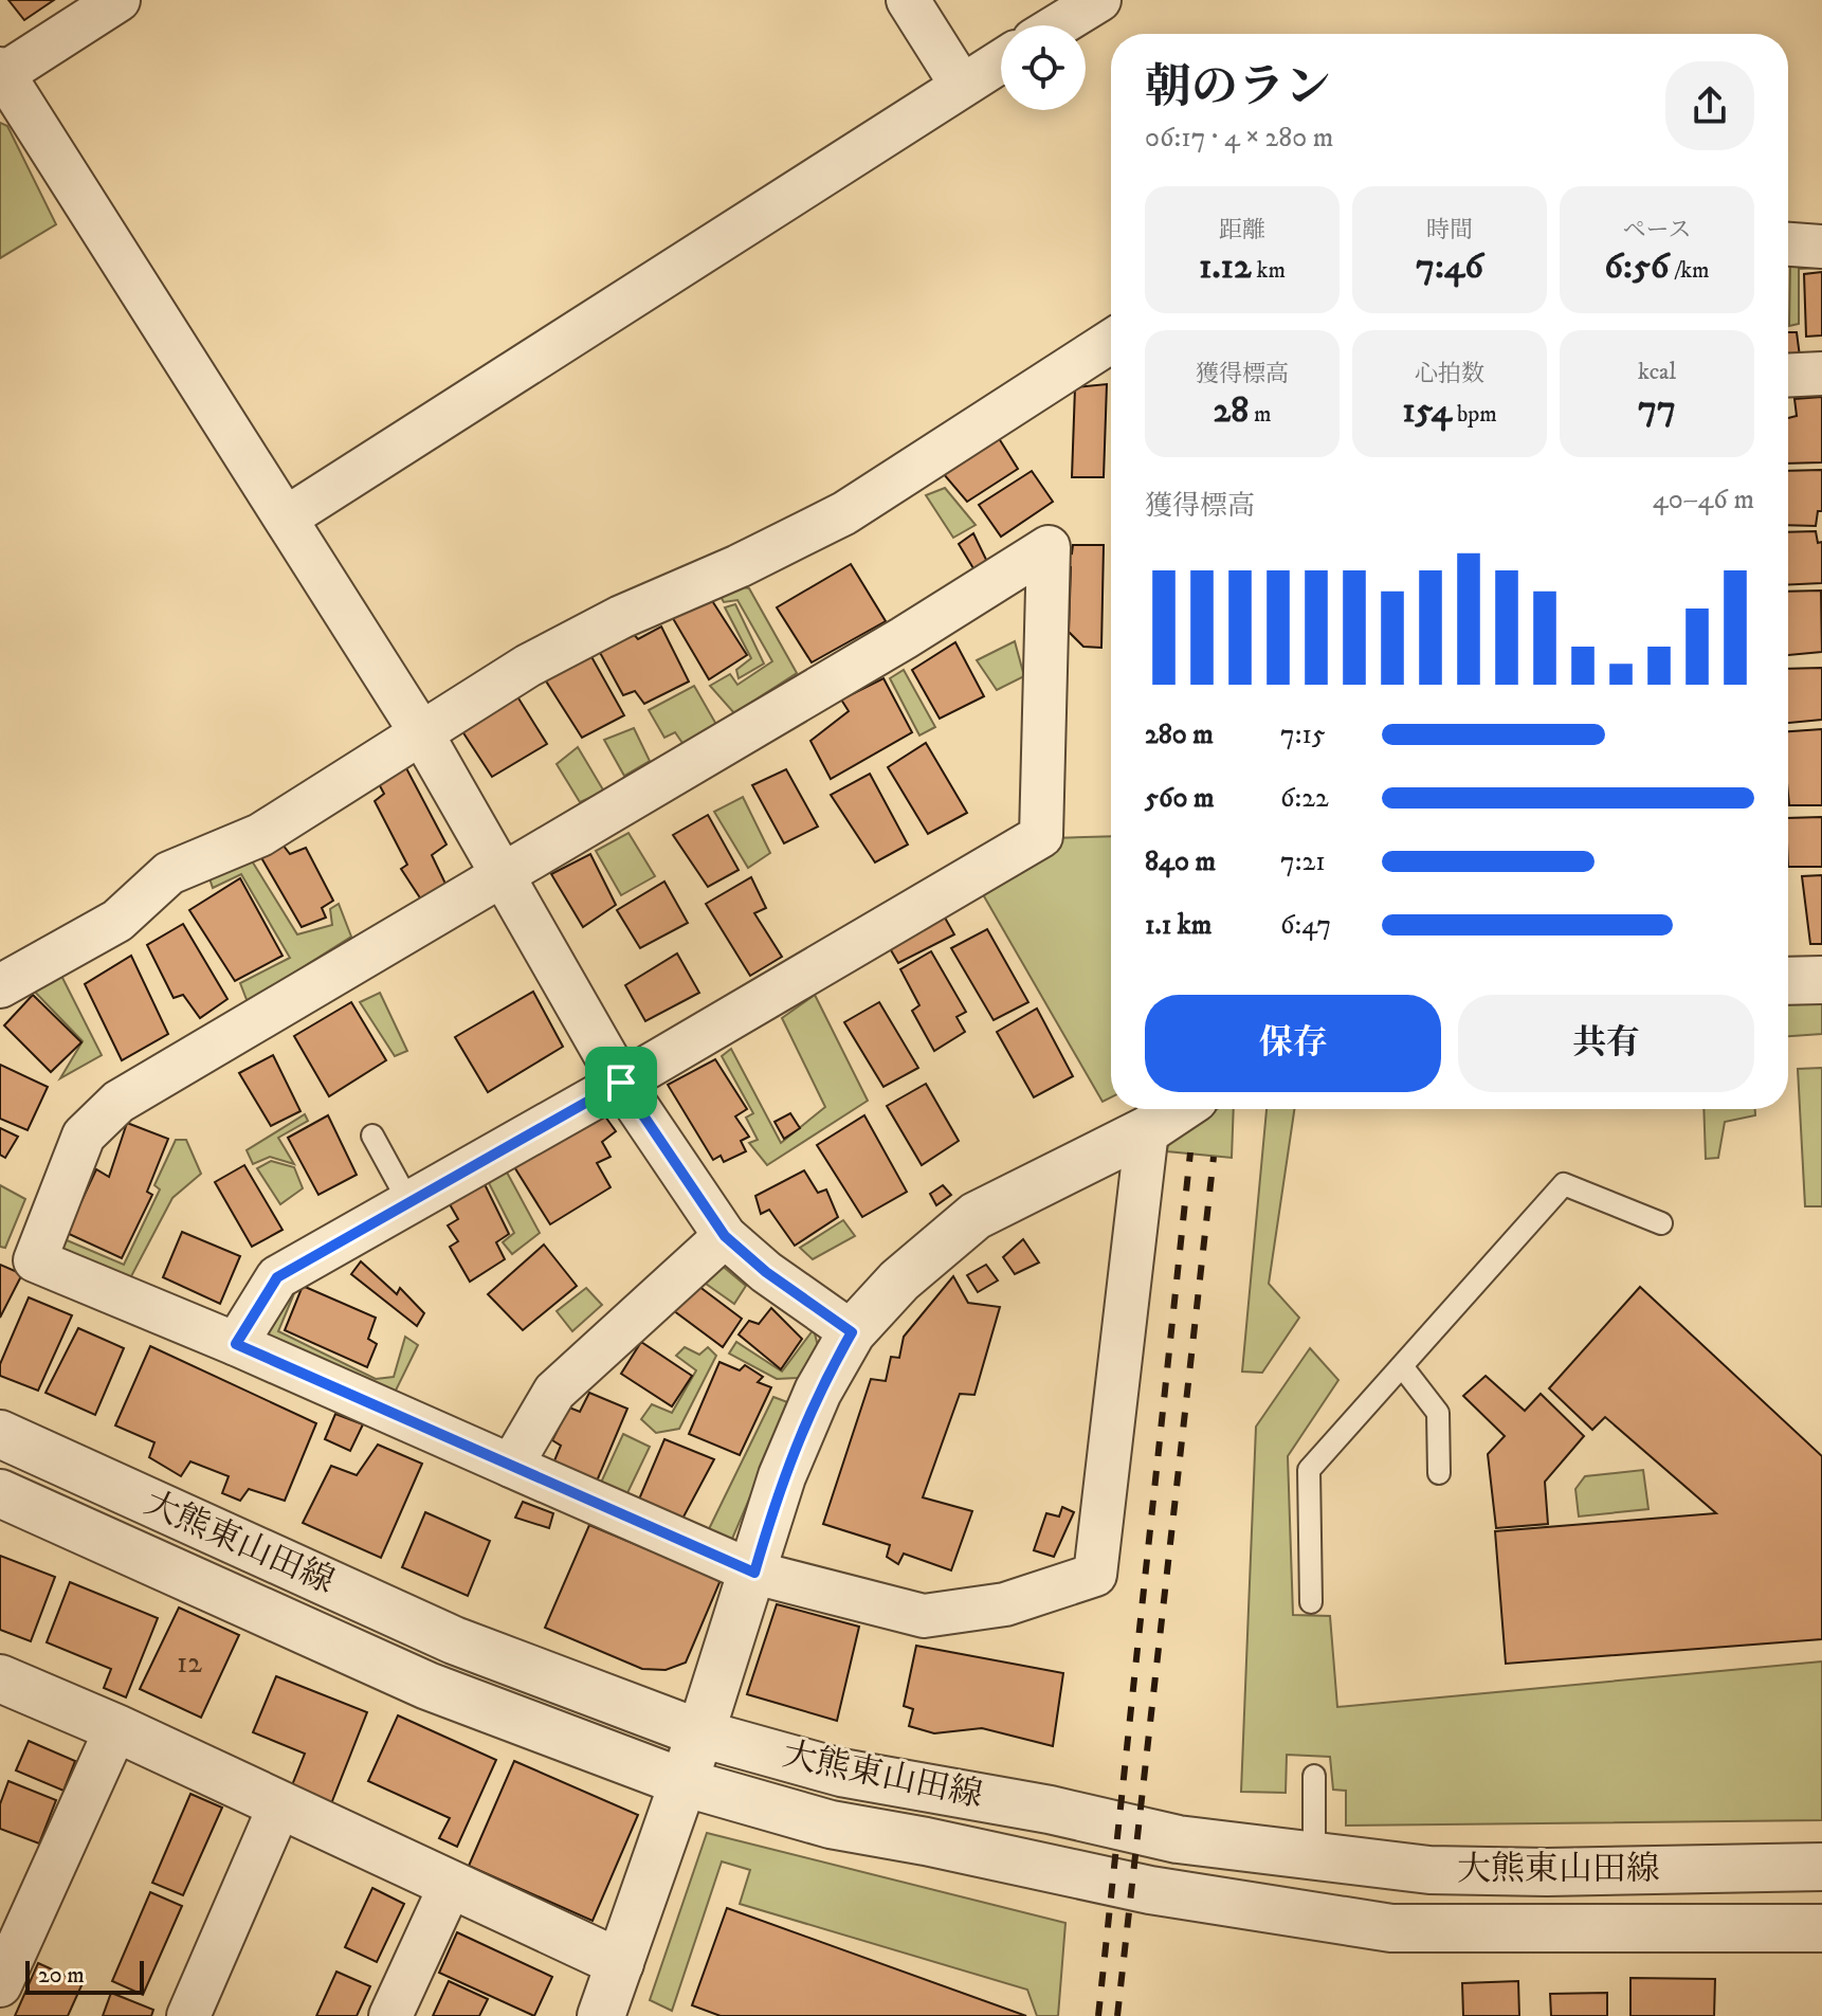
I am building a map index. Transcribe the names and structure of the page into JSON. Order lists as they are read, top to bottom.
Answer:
{
  "streets": {
    "street": ["大熊東山田線"]
  },
  "house_numbers": ["12"],
  "scale_bar": "20 m",
  "page": {
    "heading": ["朝のラン", "06:17 · 4 × 280 m"],
    "stats": [
      ["距離", "1.12 km"],
      ["時間", "7:46"],
      ["ペース", "6:56 /km"],
      ["獲得標高", "28 m"],
      ["心拍数", "154 bpm"],
      ["kcal", "77"]
    ],
    "chart": ["獲得標高", "40–46 m"],
    "list": [
      {
        "name": "280 m",
        "note": "7:15"
      },
      {
        "name": "560 m",
        "note": "6:22"
      },
      {
        "name": "840 m",
        "note": "7:21"
      },
      {
        "name": "1.1 km",
        "note": "6:47"
      }
    ],
    "buttons": ["保存", "共有"],
    "scale": "20 m"
  }
}
